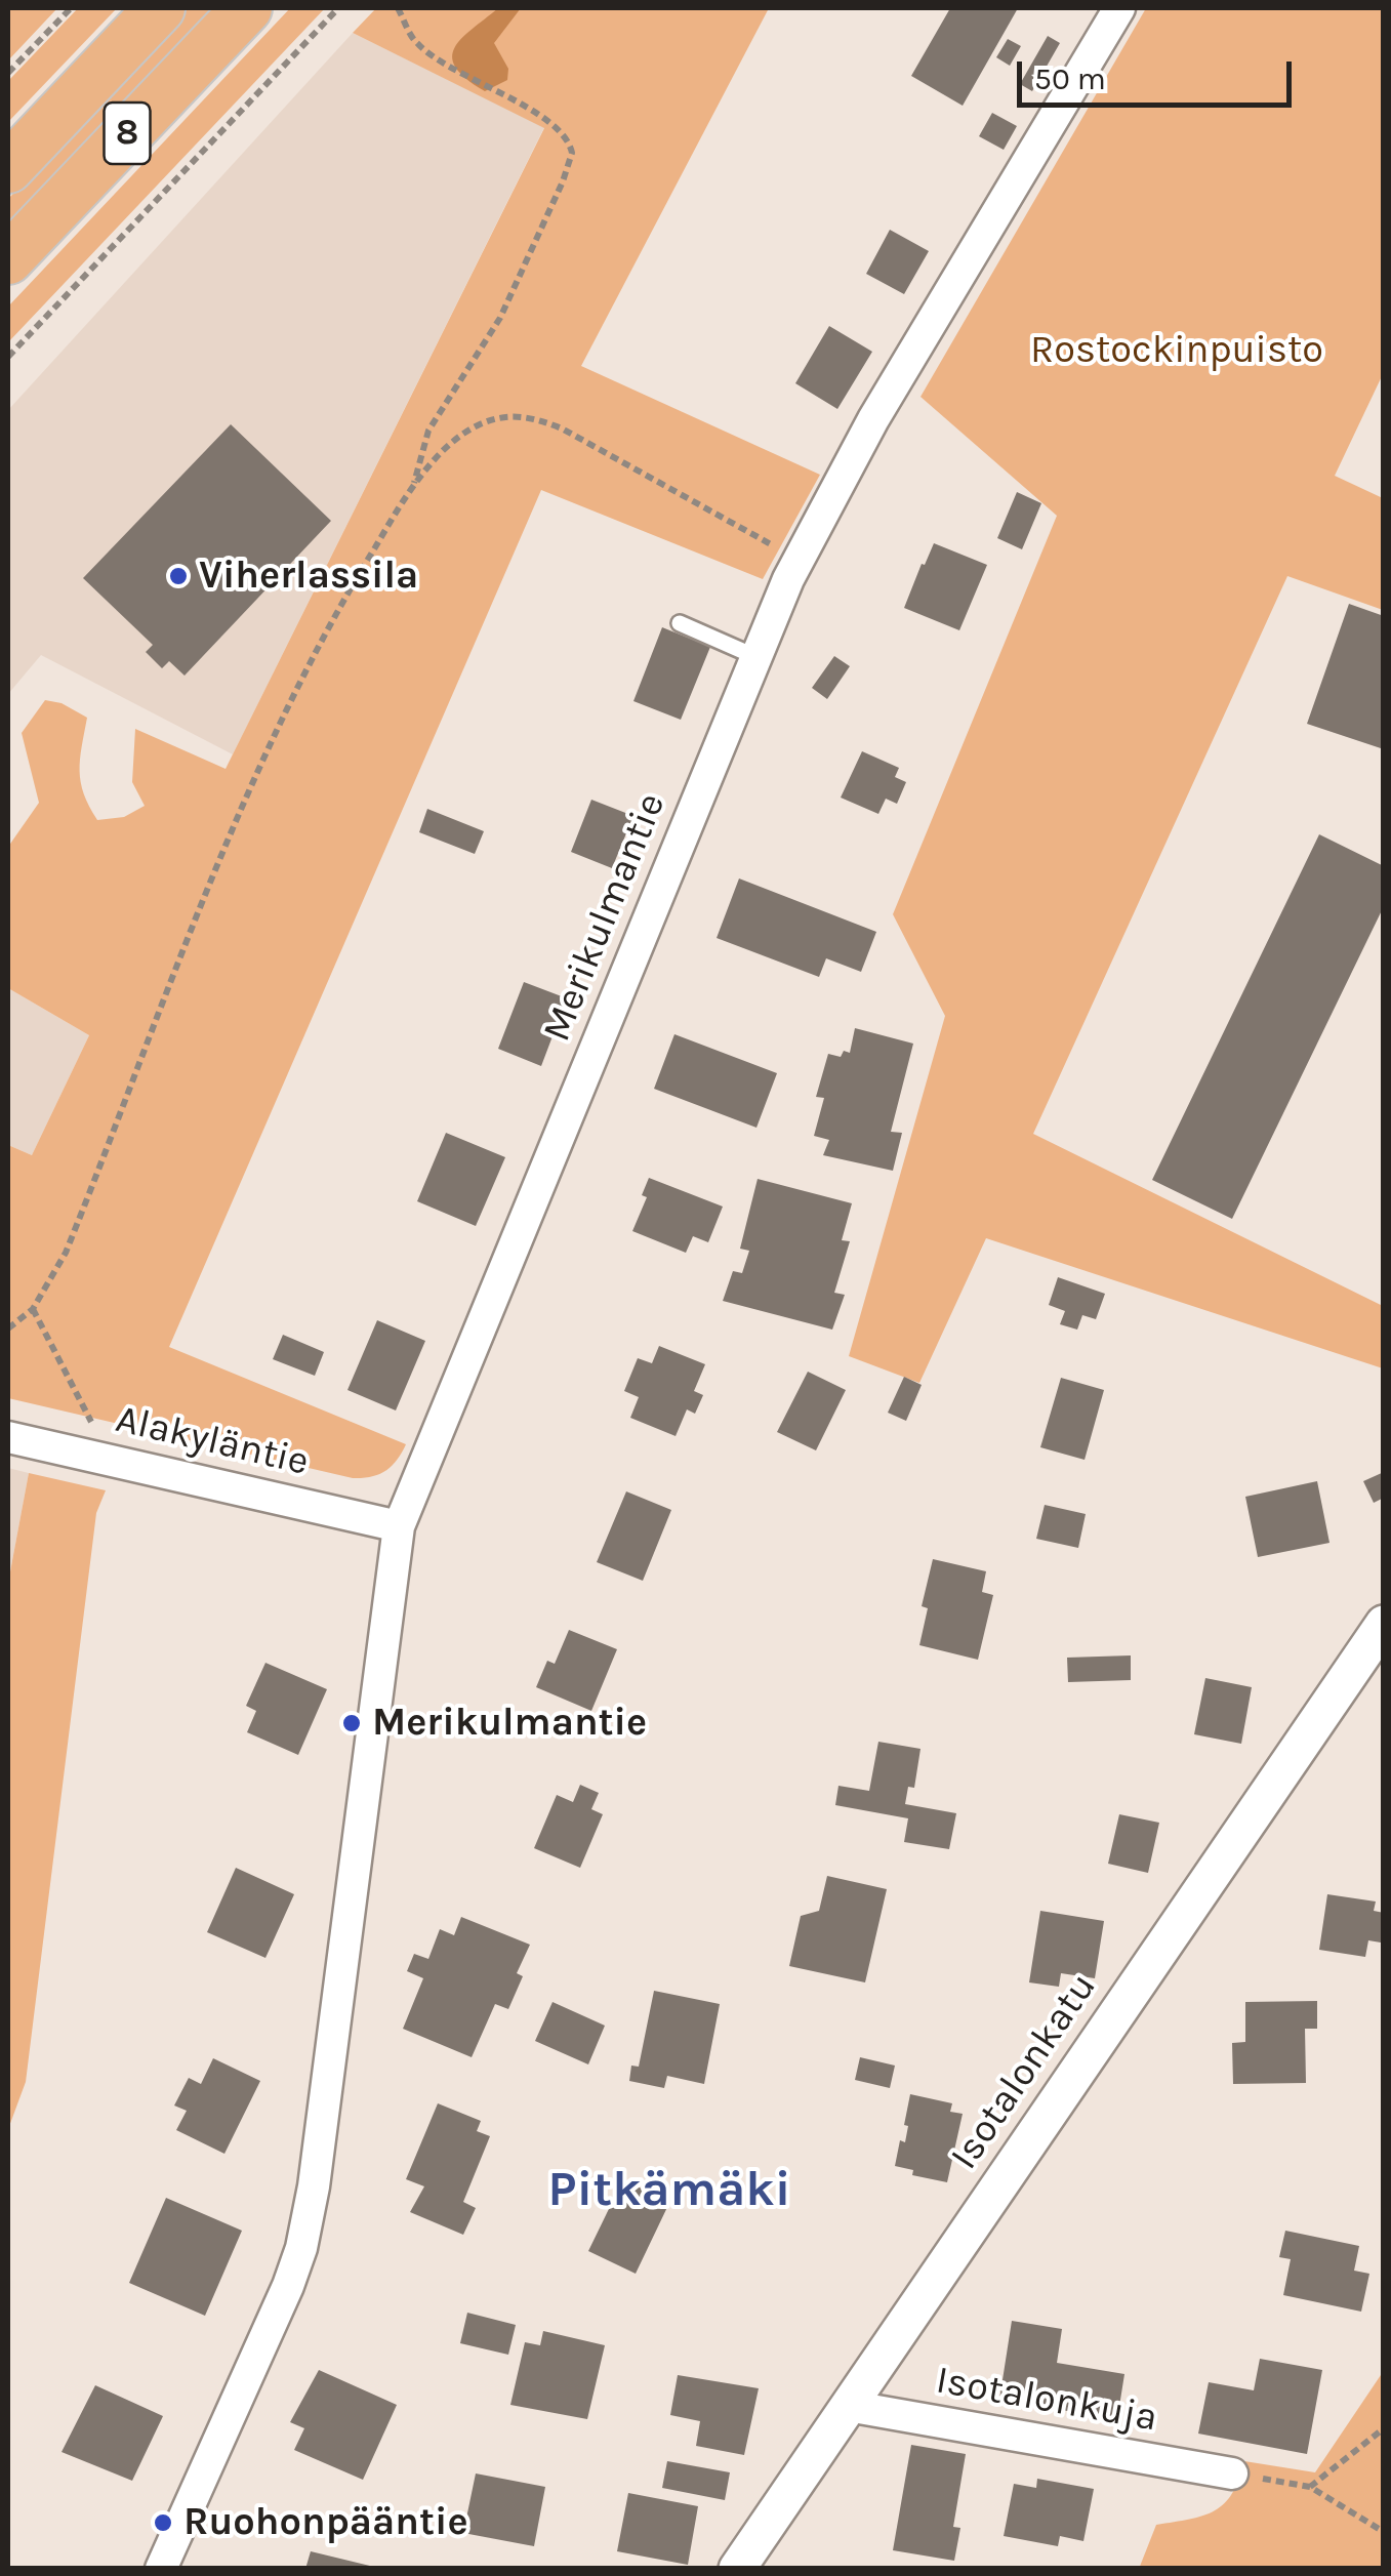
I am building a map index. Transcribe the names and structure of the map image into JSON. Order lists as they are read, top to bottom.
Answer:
{
  "streets": {
    "highway": ["8"],
    "street": [
      "Merikulmantie",
      "Alakyläntie",
      "Isotalonkatu",
      "Isotalonkuja"
    ]
  },
  "crossings": [
    ["Merikulmantie", "Alakyläntie"],
    ["Isotalonkatu", "Isotalonkuja"]
  ],
  "districts": ["Pitkämäki"],
  "parks": ["Rostockinpuisto"],
  "places": ["Viherlassila", "Merikulmantie", "Ruohonpääntie"],
  "scale_bar": "50 m"
}
